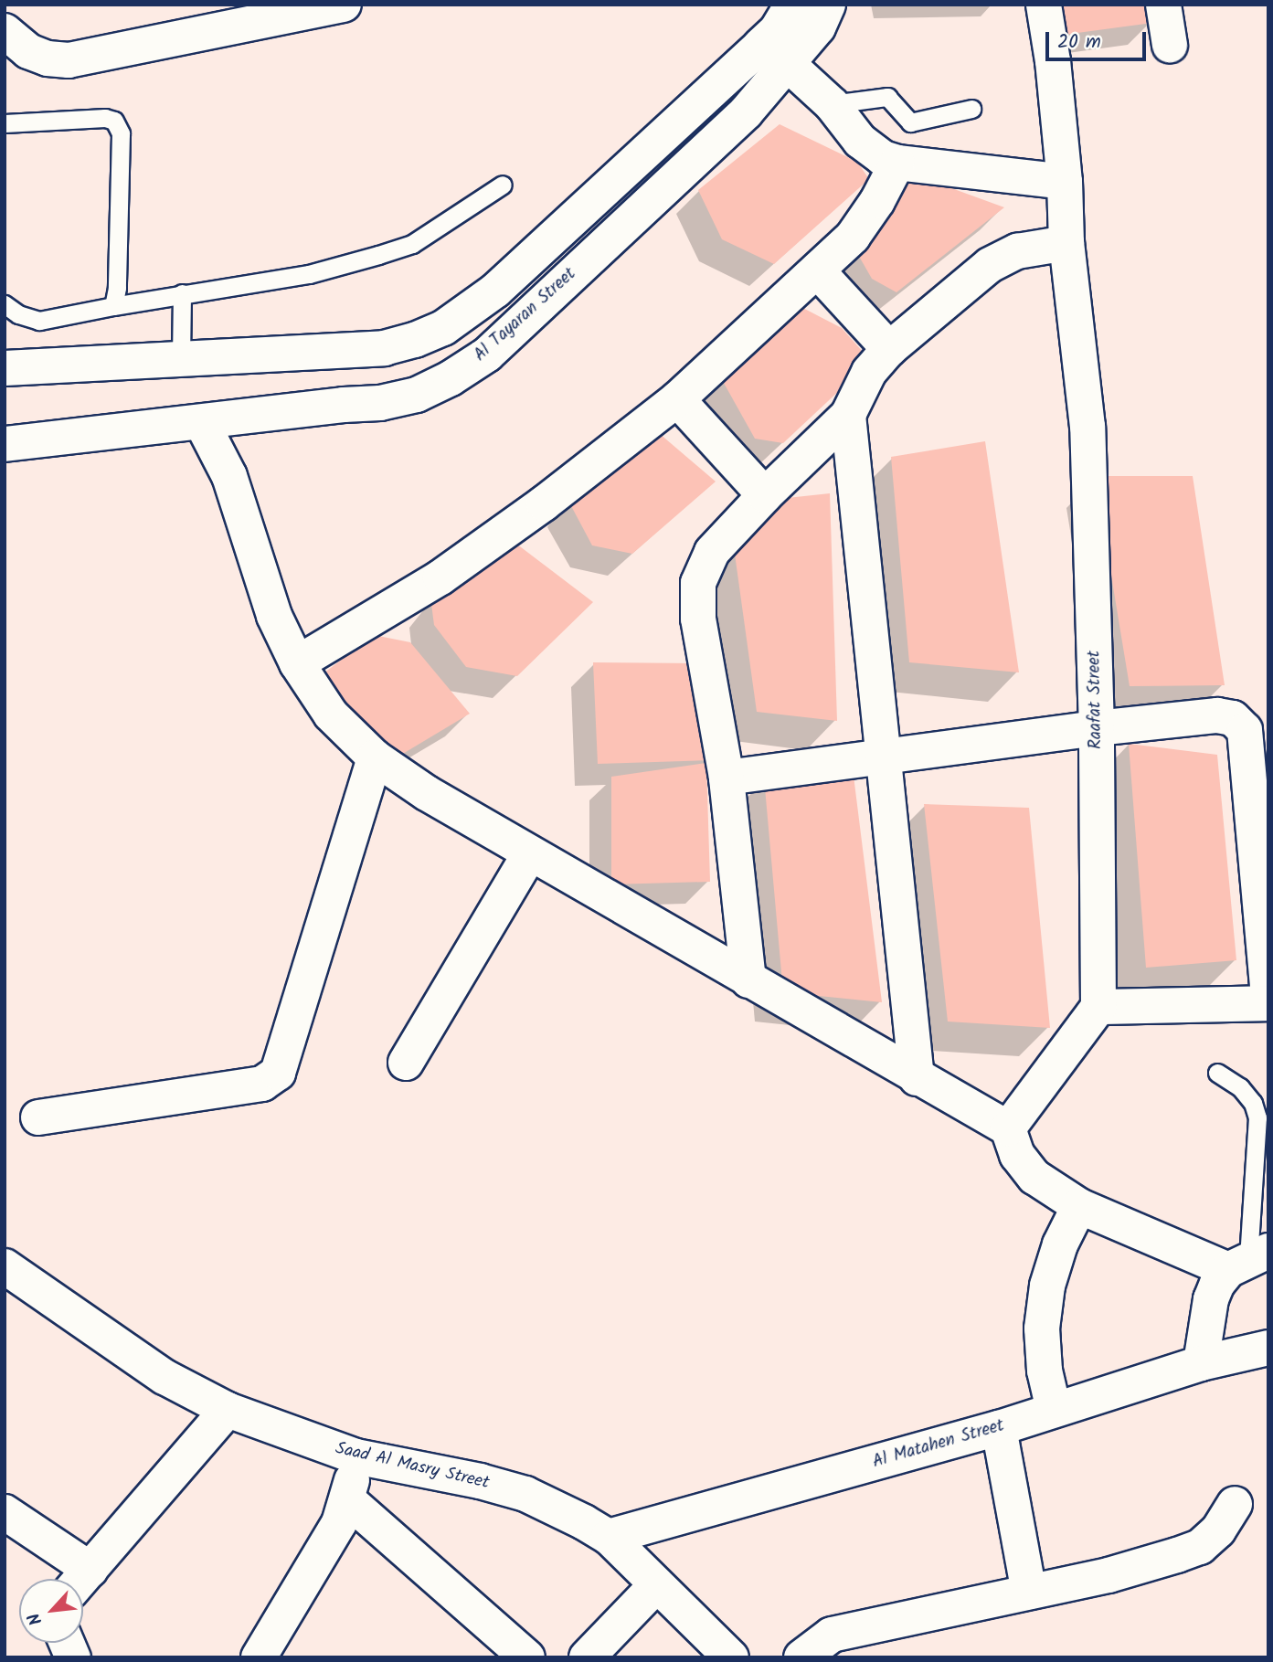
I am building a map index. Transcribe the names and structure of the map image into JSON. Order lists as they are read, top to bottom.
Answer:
{
  "streets": {
    "street": [
      "Al Tayaran Street",
      "Raafat Street",
      "Al Matahen Street",
      "Saad Al Masry Street"
    ]
  },
  "crossings": [
    ["Al Matahen Street", "Saad Al Masry Street"]
  ],
  "scale_bar": "20 m",
  "north": "bottom left"
}
